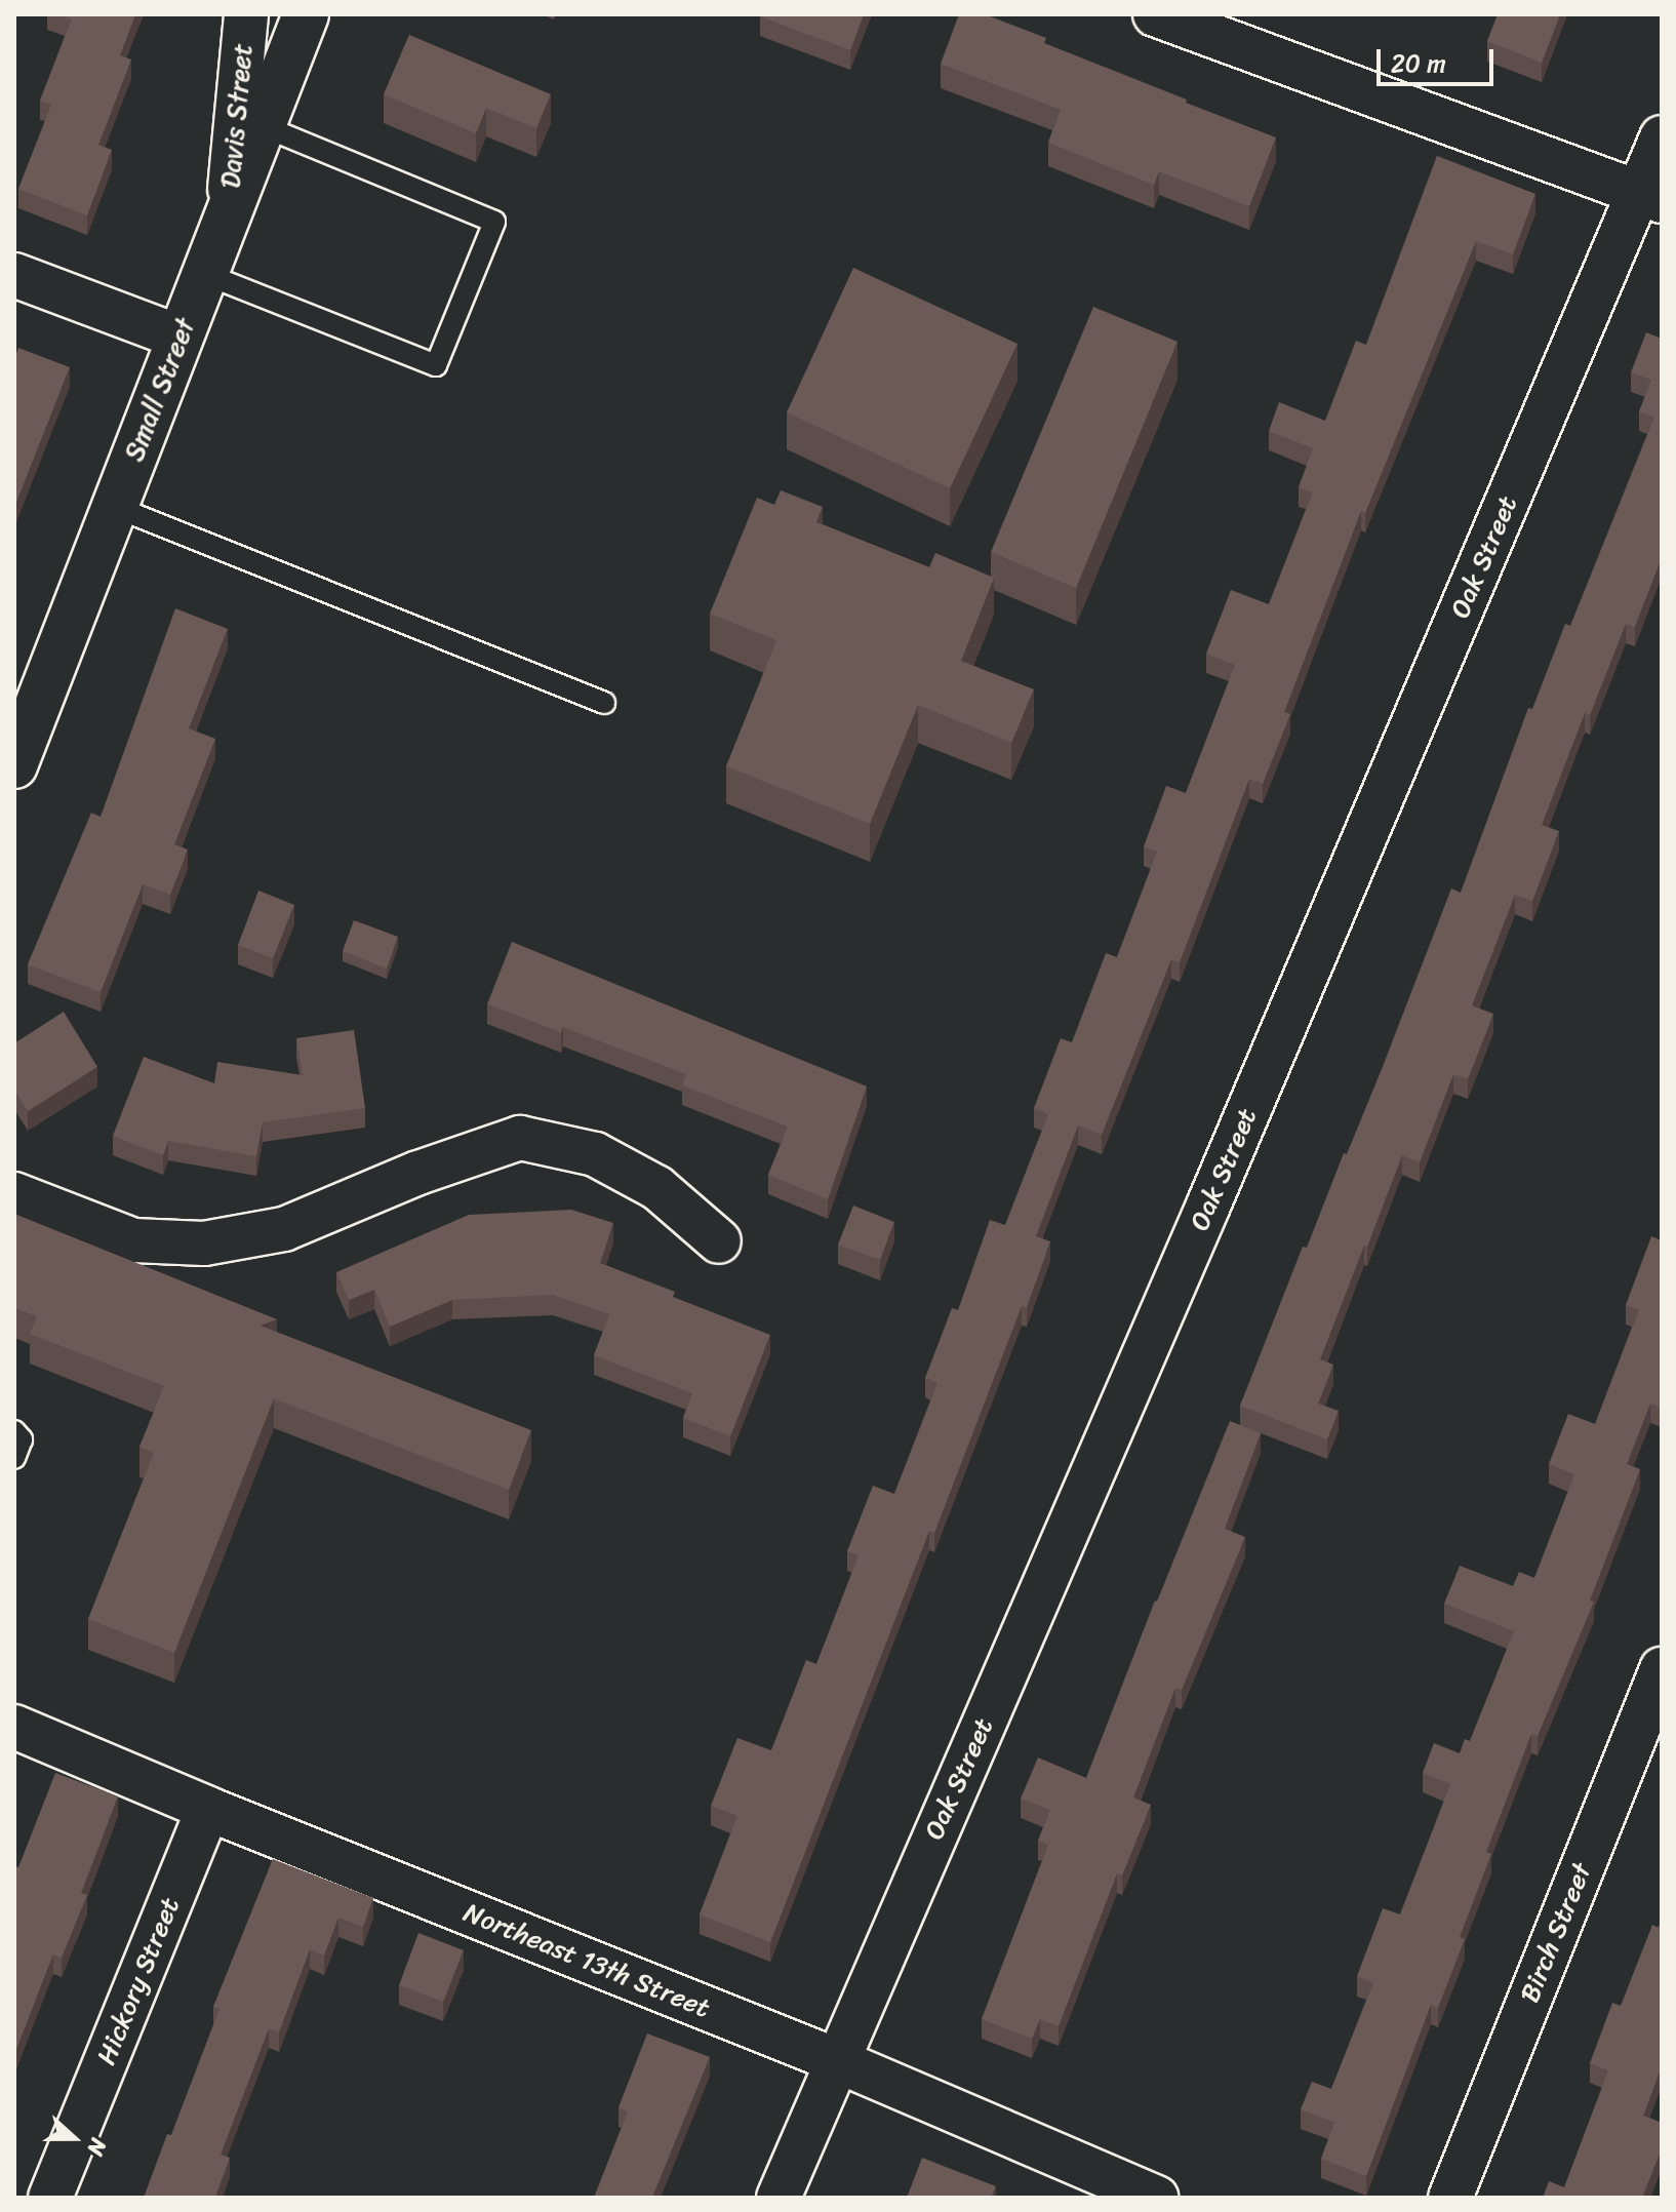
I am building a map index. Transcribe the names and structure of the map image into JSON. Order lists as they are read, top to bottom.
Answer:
{
  "streets": {
    "street": [
      "Davis Street",
      "Small Street",
      "Oak Street",
      "Birch Street",
      "Northeast 13th Street",
      "Hickory Street"
    ]
  },
  "crossings": [
    ["Davis Street", "Small Street"],
    ["Oak Street", "Northeast 13th Street"],
    ["Northeast 13th Street", "Hickory Street"]
  ],
  "scale_bar": "20 m",
  "north": "right"
}
